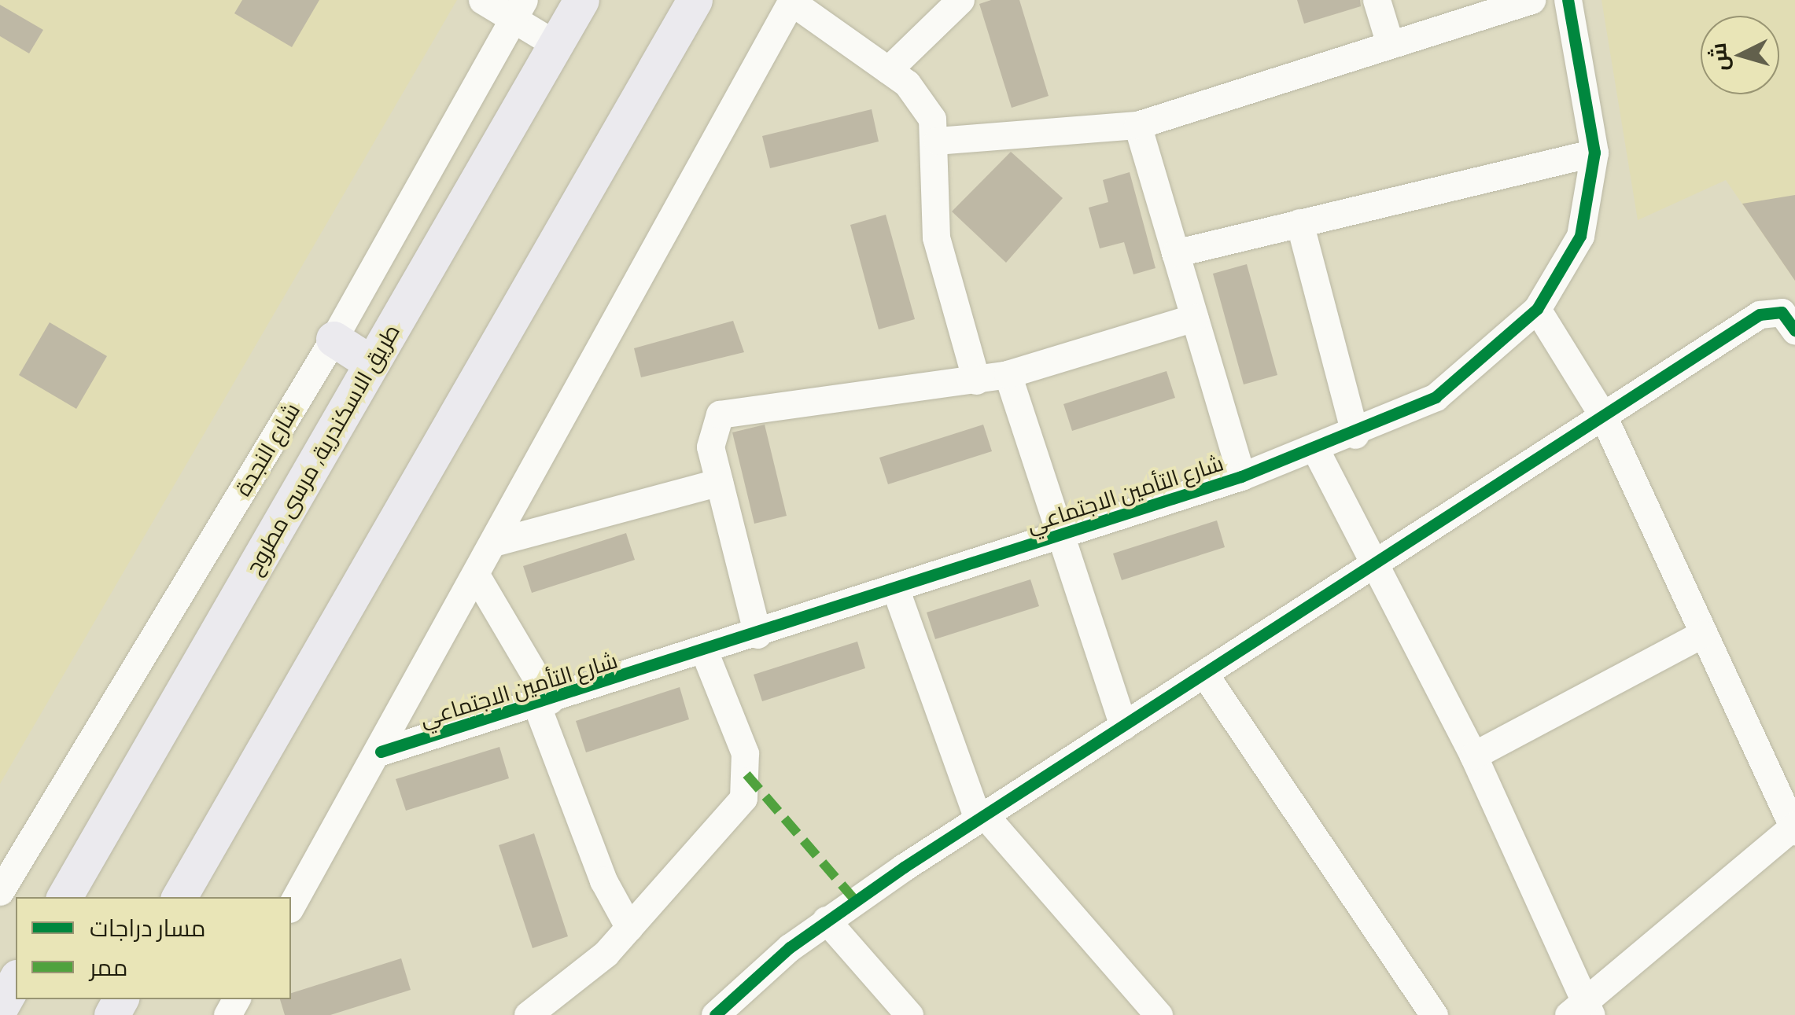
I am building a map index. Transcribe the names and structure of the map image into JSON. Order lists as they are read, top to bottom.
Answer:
{
  "streets": {
    "main road": ["طريق الاسكندرية, مرسى مطروح"],
    "street": ["شارع النجدة", "شارع التأمين الاجتماعي"]
  },
  "legend": ["مسار دراجات", "ممر"],
  "north": "left"
}
